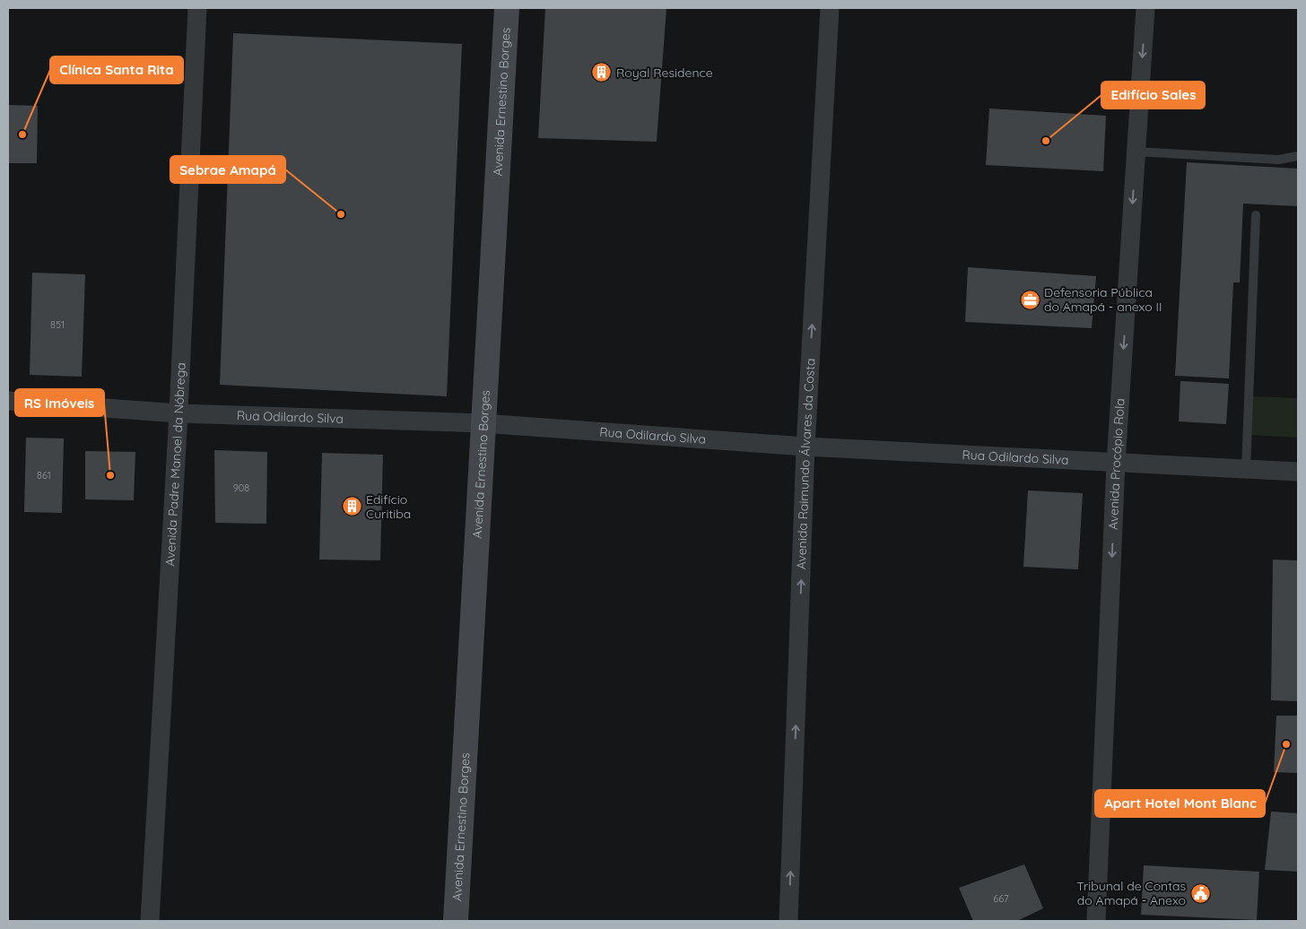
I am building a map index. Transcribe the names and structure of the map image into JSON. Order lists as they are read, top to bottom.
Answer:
{
  "streets": {
    "street": [
      "Avenida Ernestino Borges",
      "Rua Odilardo Silva",
      "Avenida Padre Manoel da Nóbrega",
      "Avenida Raimundo Álvares da Costa",
      "Avenida Procópio Rola"
    ]
  },
  "crossings": [
    ["Avenida Ernestino Borges", "Rua Odilardo Silva"],
    ["Rua Odilardo Silva", "Avenida Padre Manoel da Nóbrega"],
    ["Rua Odilardo Silva", "Avenida Raimundo Álvares da Costa"],
    ["Rua Odilardo Silva", "Avenida Procópio Rola"]
  ],
  "one_way": ["Avenida Raimundo Álvares da Costa", "Avenida Procópio Rola"],
  "places": {
    "building": ["Royal Residence", "Edifício Curitiba"],
    "other": [
      "Clínica Santa Rita",
      "Edifício Sales",
      "Sebrae Amapá",
      "RS Imóveis",
      "Apart Hotel Mont Blanc"
    ],
    "office": ["Defensoria Pública do Amapá - anexo II"],
    "public building": ["Tribunal de Contas do Amapá - Anexo"]
  },
  "house_numbers": [
    "851",
    "861",
    "908",
    "667"
  ]
}
